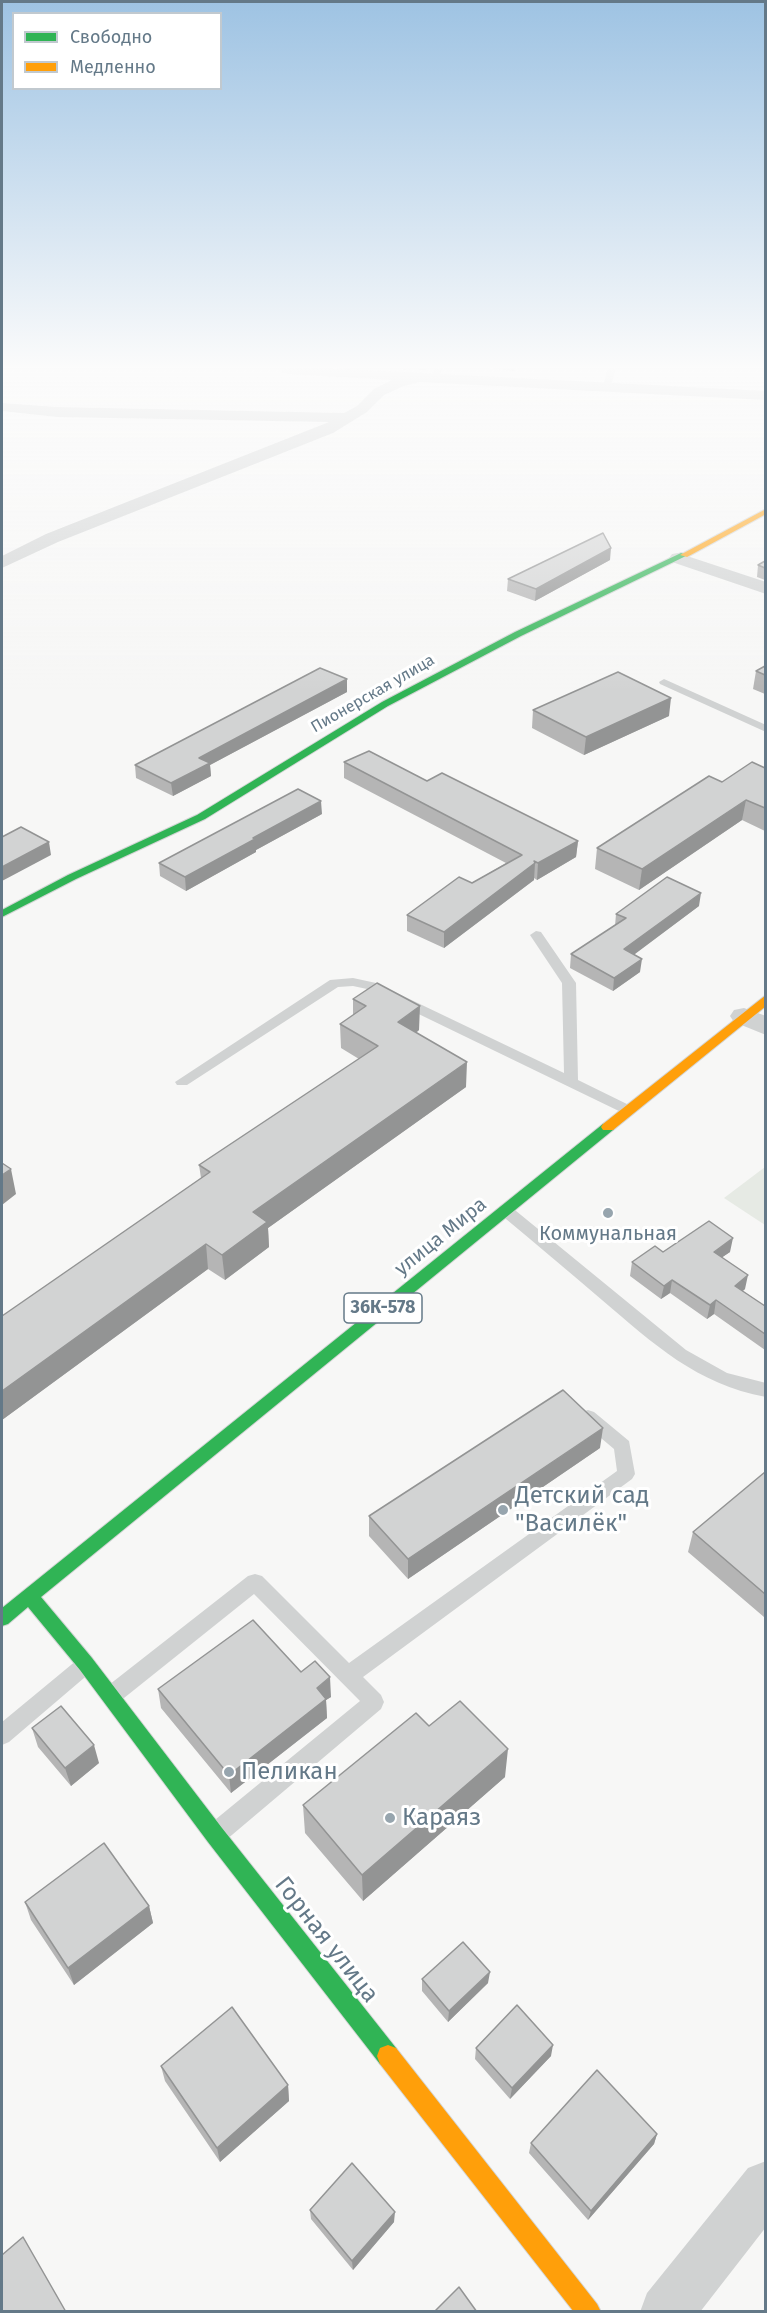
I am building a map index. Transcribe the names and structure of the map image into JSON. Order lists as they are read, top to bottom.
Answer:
{
  "streets": {
    "street": [
      "Пионерская улица",
      "улица Мира",
      "36К-578",
      "Горная улица"
    ]
  },
  "crossings": [
    ["улица Мира", "Горная улица"]
  ],
  "places": [
    "Коммунальная",
    "Детский сад \"Василёк\"",
    "Пеликан",
    "Караяз"
  ],
  "legend": ["Свободно", "Медленно"]
}
